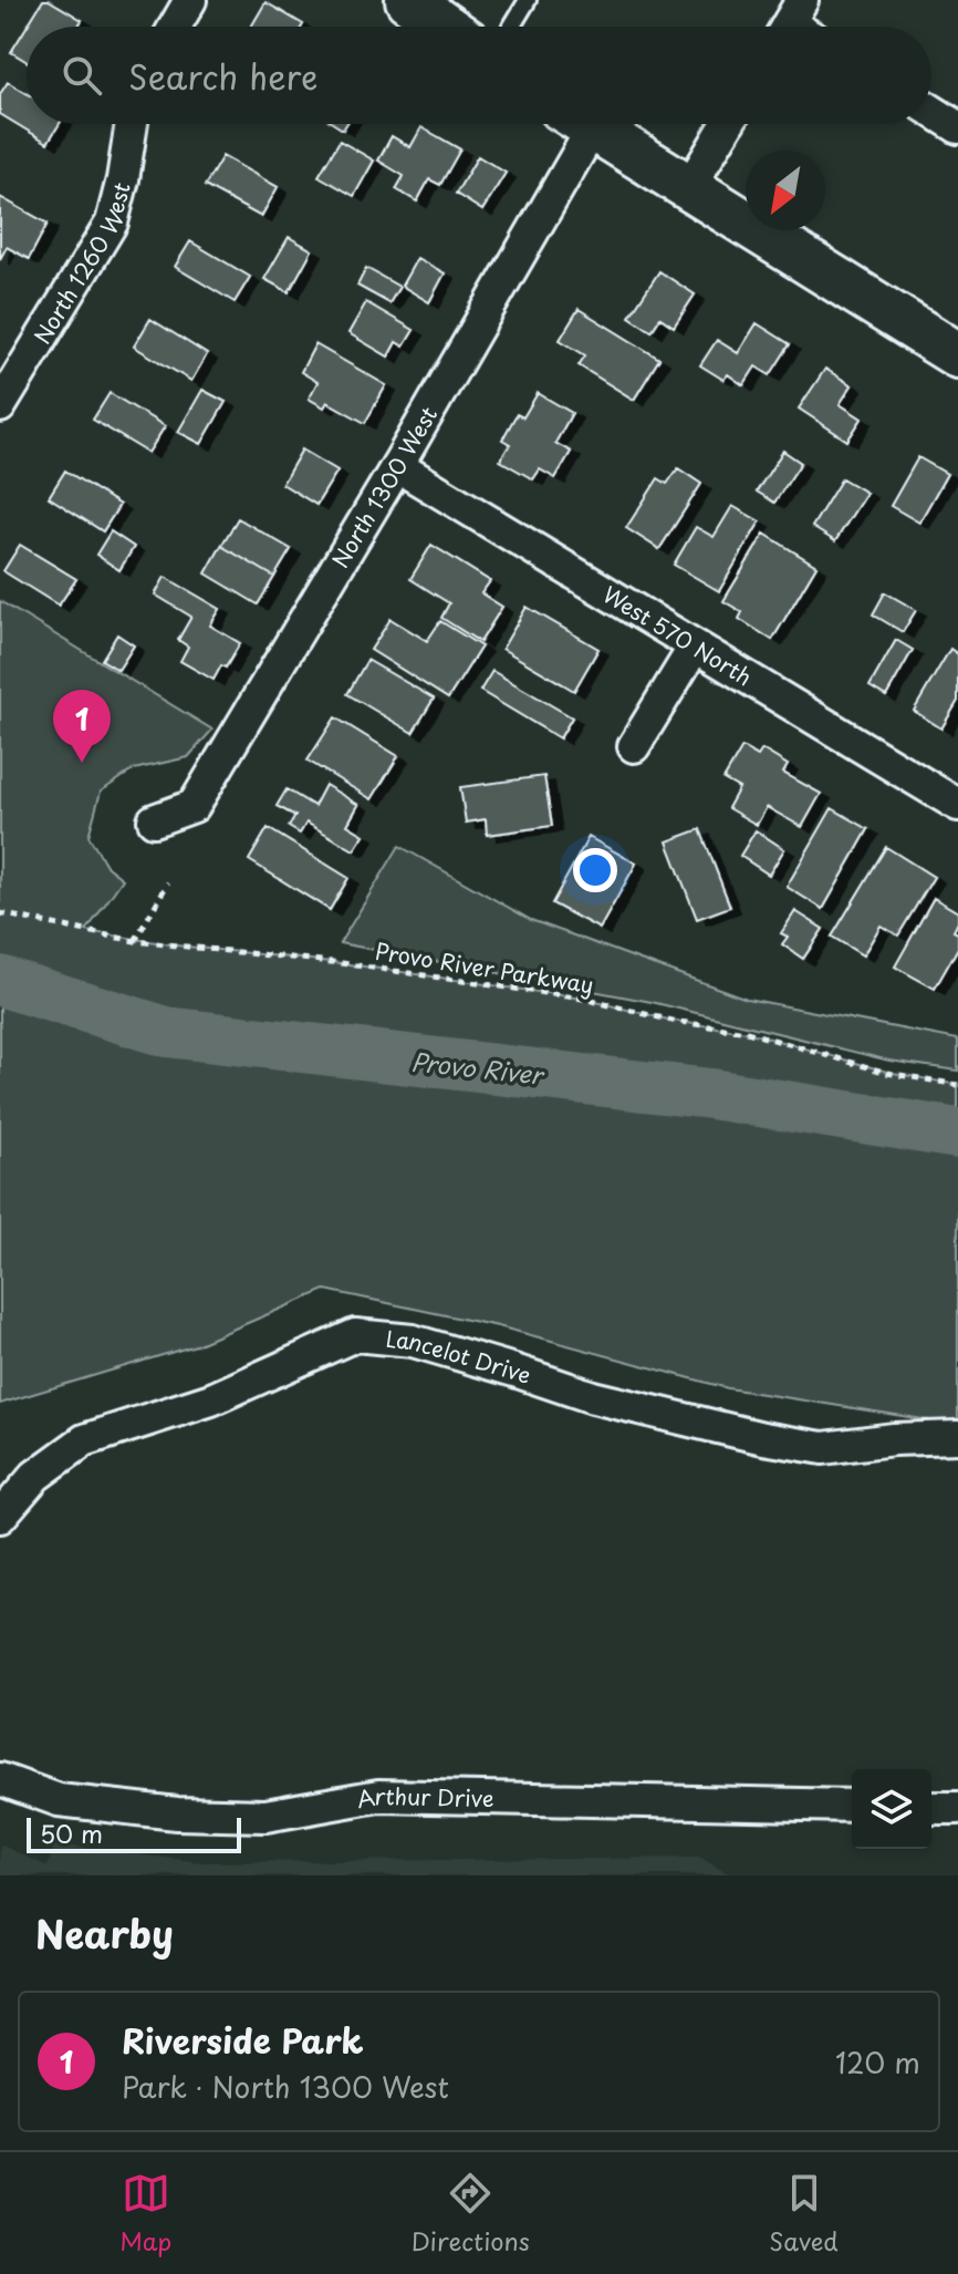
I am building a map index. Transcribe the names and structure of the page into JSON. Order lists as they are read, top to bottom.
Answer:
{
  "streets": {
    "street": [
      "North 1260 West",
      "North 1300 West",
      "West 570 North",
      "Lancelot Drive",
      "Arthur Drive"
    ],
    "path": ["Provo River Parkway"]
  },
  "crossings": [
    ["North 1300 West", "West 570 North"]
  ],
  "water": ["Provo River"],
  "scale_bar": "50 m",
  "north": "bottom left",
  "page": {
    "search": "Search here",
    "pins": "1",
    "scale": "50 m",
    "heading": "Nearby",
    "list": [
      {
        "mark": "1",
        "name": "Riverside Park",
        "note": "Park · North 1300 West",
        "value": "120 m"
      }
    ],
    "nav": ["Map", "Directions", "Saved"]
  }
}
